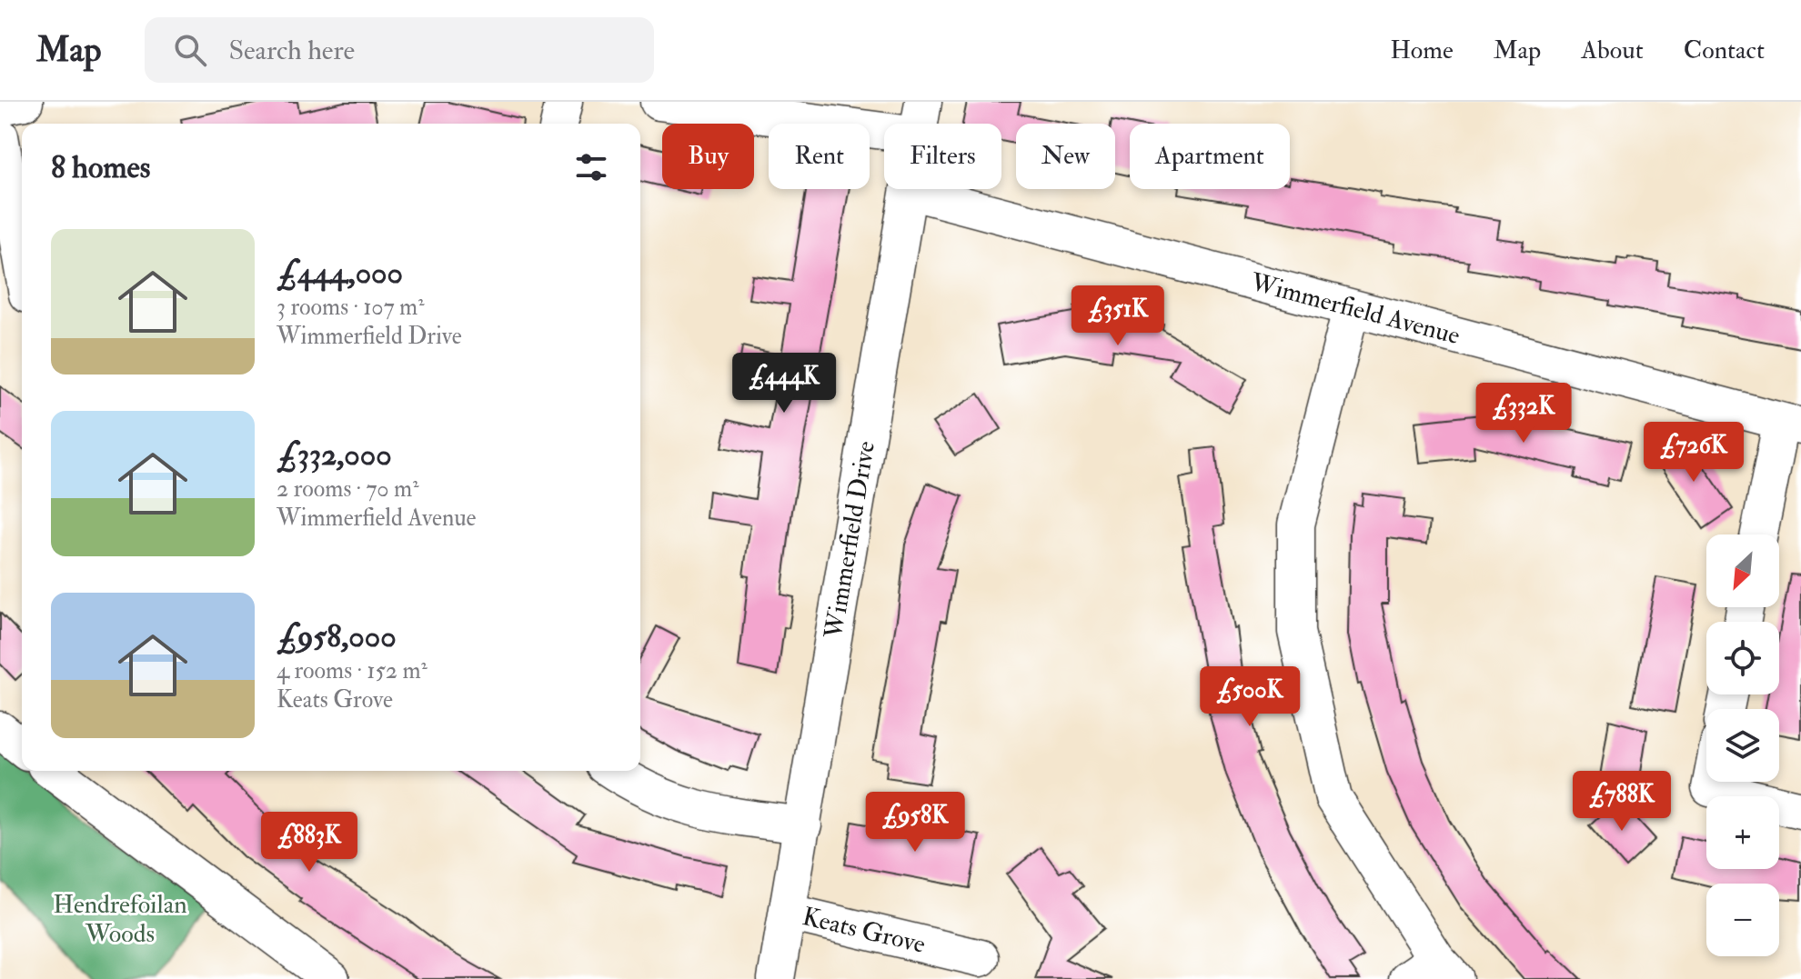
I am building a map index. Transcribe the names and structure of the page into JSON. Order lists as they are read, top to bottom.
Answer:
{
  "streets": {
    "street": ["Wimmerfield Avenue", "Wimmerfield Drive", "Keats Grove"]
  },
  "crossings": [
    ["Wimmerfield Avenue", "Wimmerfield Drive"],
    ["Wimmerfield Drive", "Keats Grove"]
  ],
  "parks": ["Hendrefoilan Woods"],
  "north": "bottom left",
  "page": {
    "header": "Map",
    "search": "Search here",
    "nav": [
      "Home",
      "Map",
      "About",
      "Contact"
    ],
    "chip": [
      "Buy",
      "Rent",
      "Filters",
      "New",
      "Apartment"
    ],
    "heading": "8 homes",
    "list": [
      {
        "name": "£444,000",
        "note": "3 rooms · 107 m² · Wimmerfield Drive"
      },
      {
        "name": "£332,000",
        "note": "2 rooms · 70 m² · Wimmerfield Avenue"
      },
      {
        "name": "£958,000",
        "note": "4 rooms · 152 m² · Keats Grove"
      }
    ],
    "price": [
      "£351K",
      "£444K",
      "£332K",
      "£726K",
      "£500K",
      "£788K",
      "£958K",
      "£883K"
    ],
    "map_buttons": ["+", "−"]
  }
}
